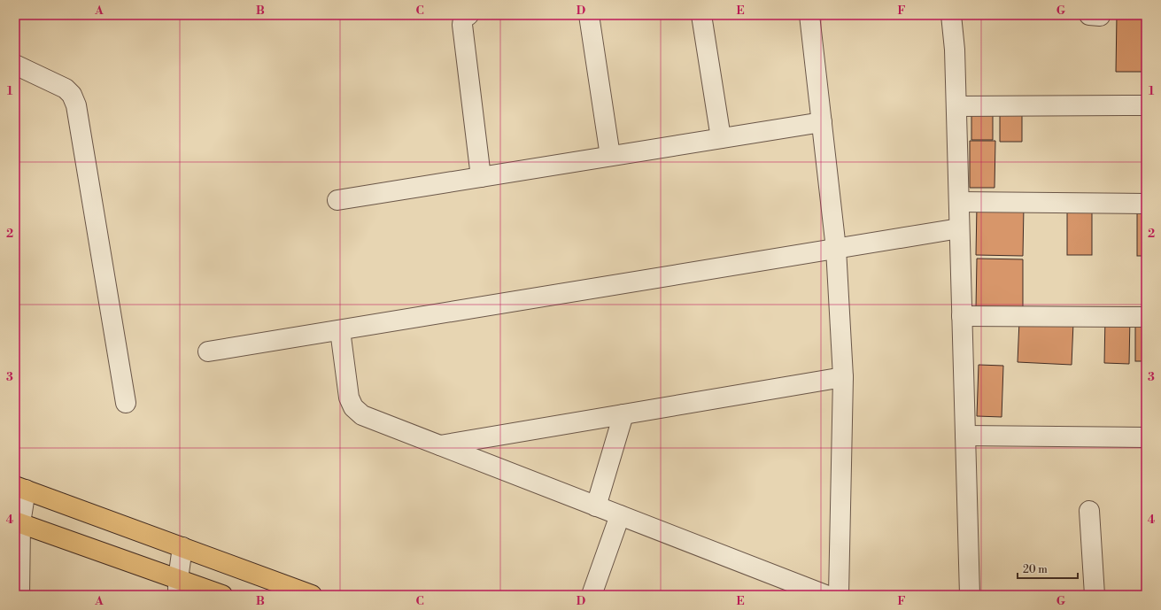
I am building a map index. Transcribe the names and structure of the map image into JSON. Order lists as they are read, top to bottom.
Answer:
{
  "scale_bar": "20 m",
  "grid": {
    "columns": [
      "A",
      "B",
      "C",
      "D",
      "E",
      "F",
      "G"
    ],
    "rows": [
      "1",
      "2",
      "3",
      "4"
    ]
  }
}
